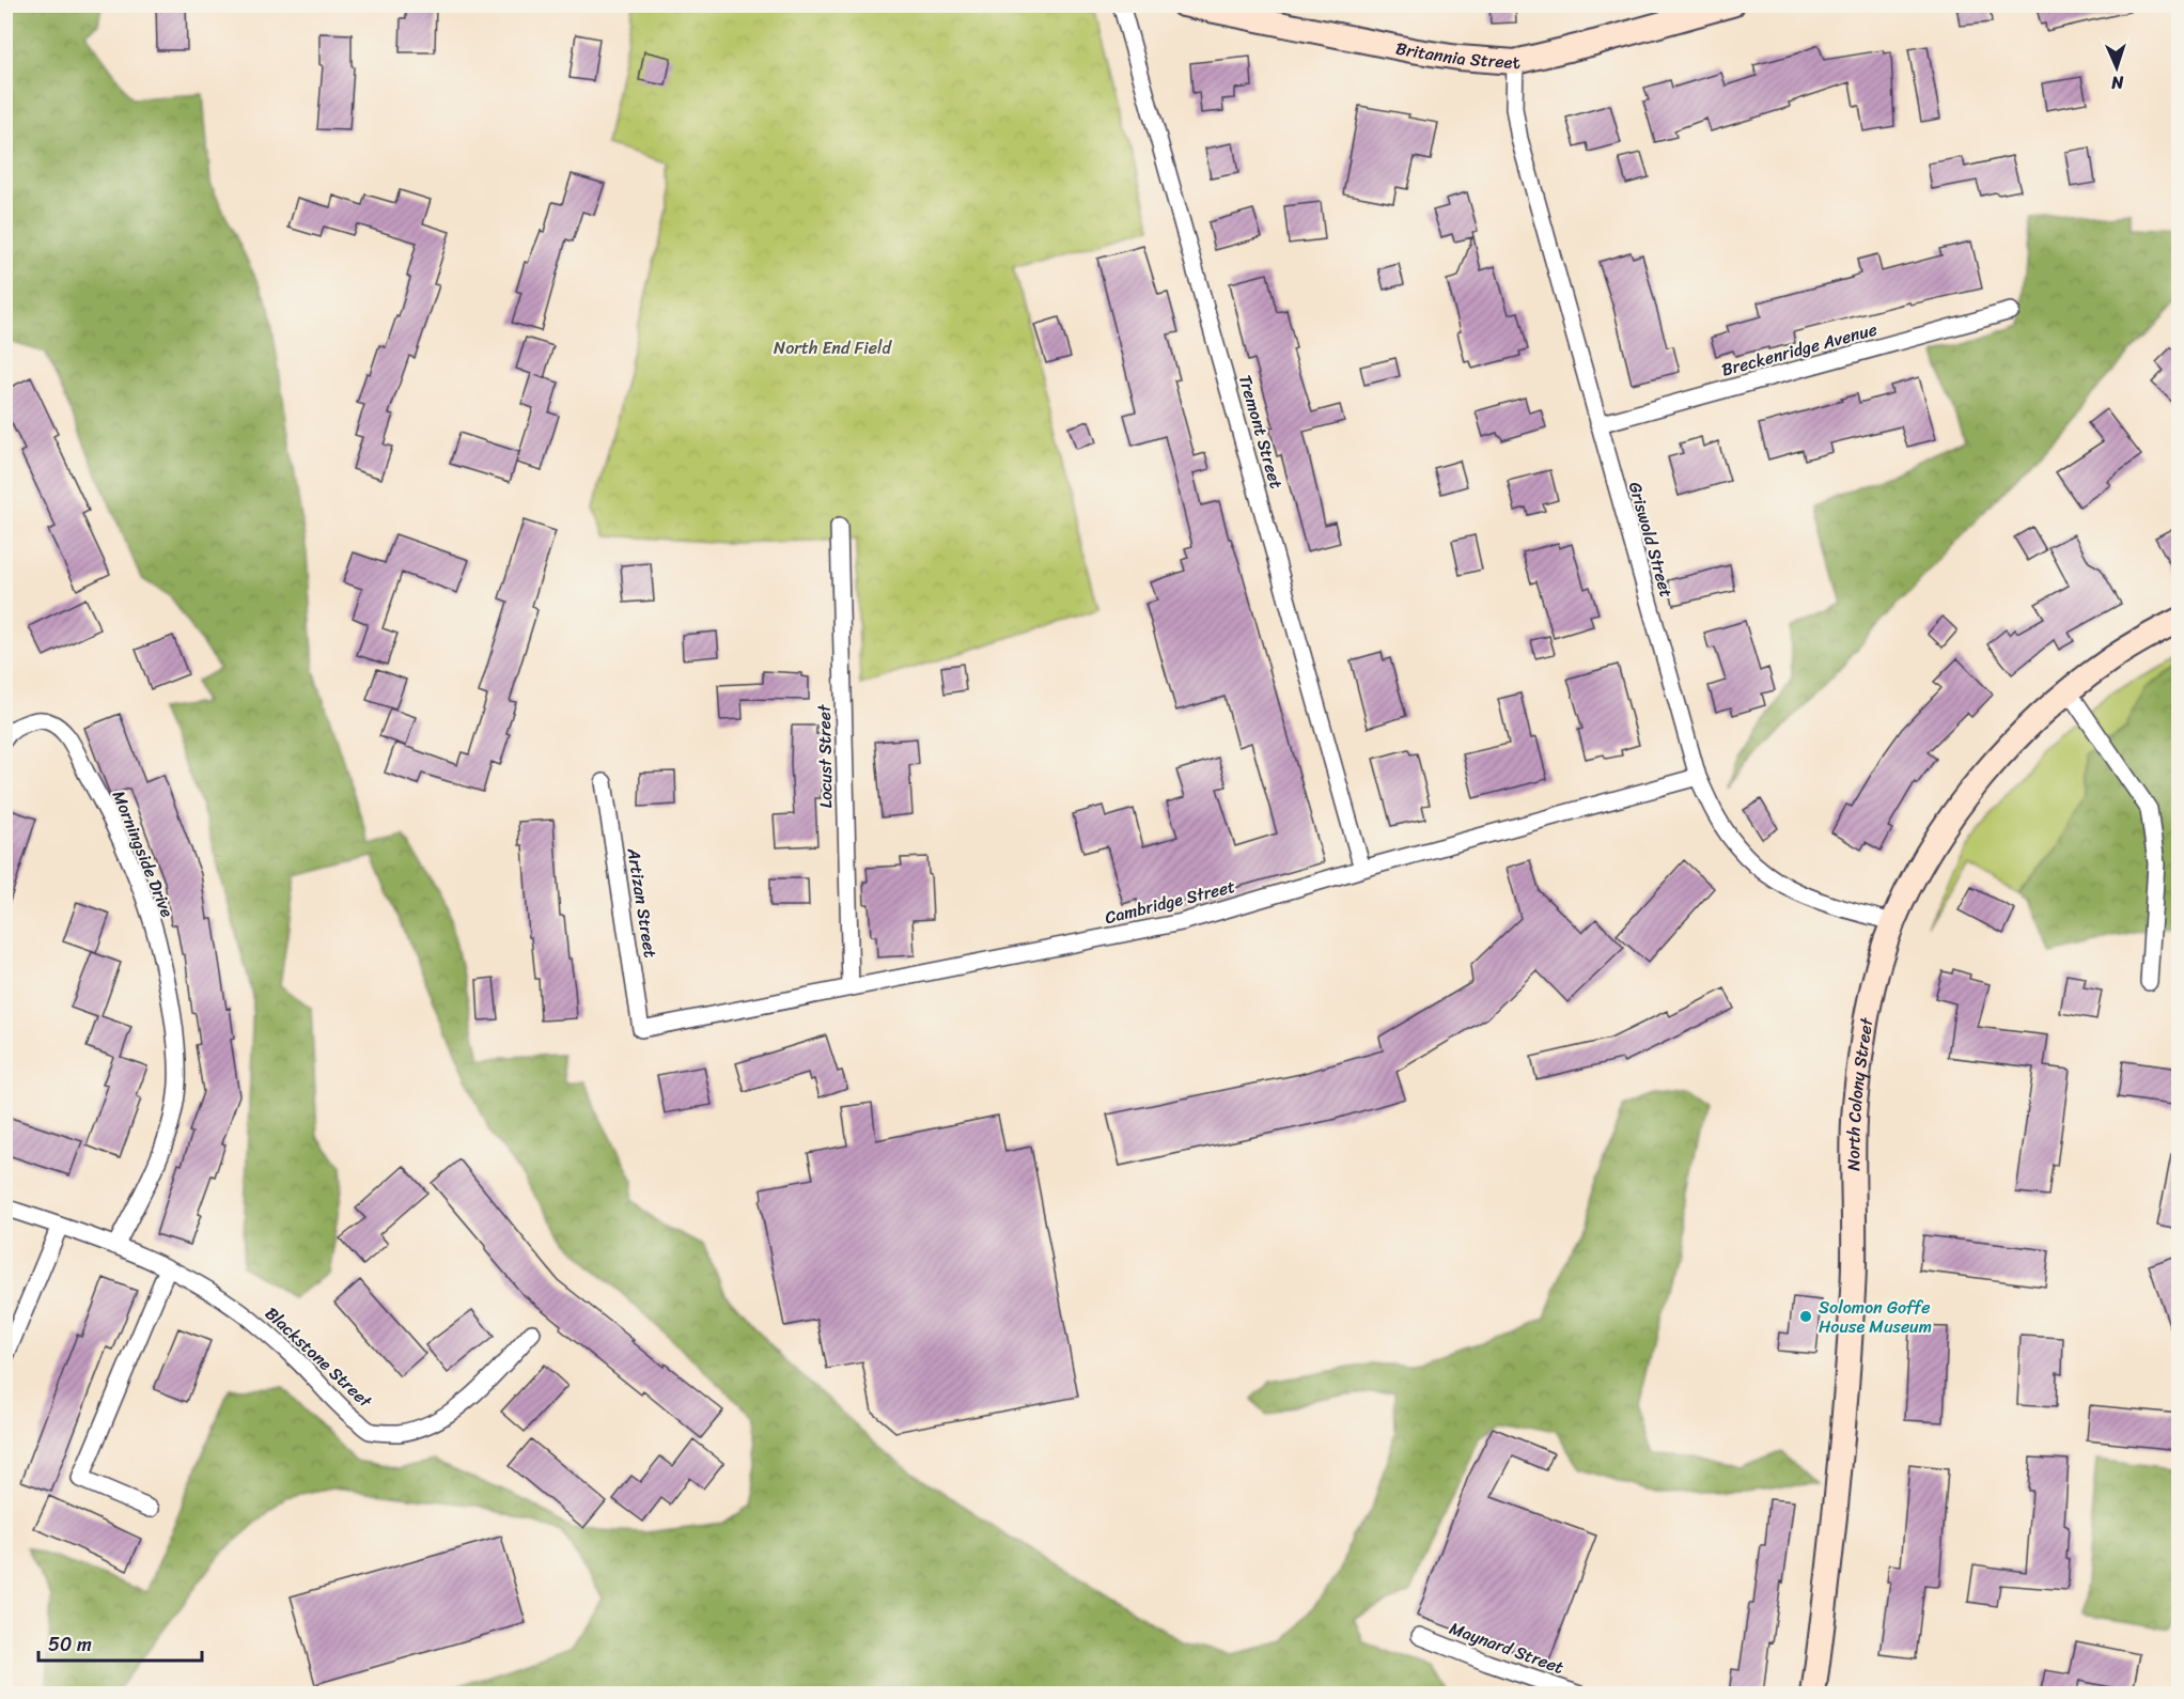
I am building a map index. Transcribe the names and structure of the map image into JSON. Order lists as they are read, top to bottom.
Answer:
{
  "streets": {
    "main road": ["Britannia Street", "North Colony Street"],
    "street": [
      "Breckenridge Avenue",
      "Tremont Street",
      "Griswold Street",
      "Locust Street",
      "Morningside Drive",
      "Cambridge Street",
      "Artizan Street",
      "Blackstone Street",
      "Maynard Street"
    ]
  },
  "crossings": [
    ["Britannia Street", "Griswold Street"],
    ["Breckenridge Avenue", "Griswold Street"],
    ["Tremont Street", "Cambridge Street"],
    ["Griswold Street", "Cambridge Street"],
    ["Griswold Street", "North Colony Street"],
    ["Locust Street", "Cambridge Street"],
    ["Morningside Drive", "Blackstone Street"],
    ["Cambridge Street", "Artizan Street"]
  ],
  "parks": ["North End Field"],
  "places": ["Solomon Goffe House Museum"],
  "scale_bar": "50 m",
  "north": "bottom"
}
